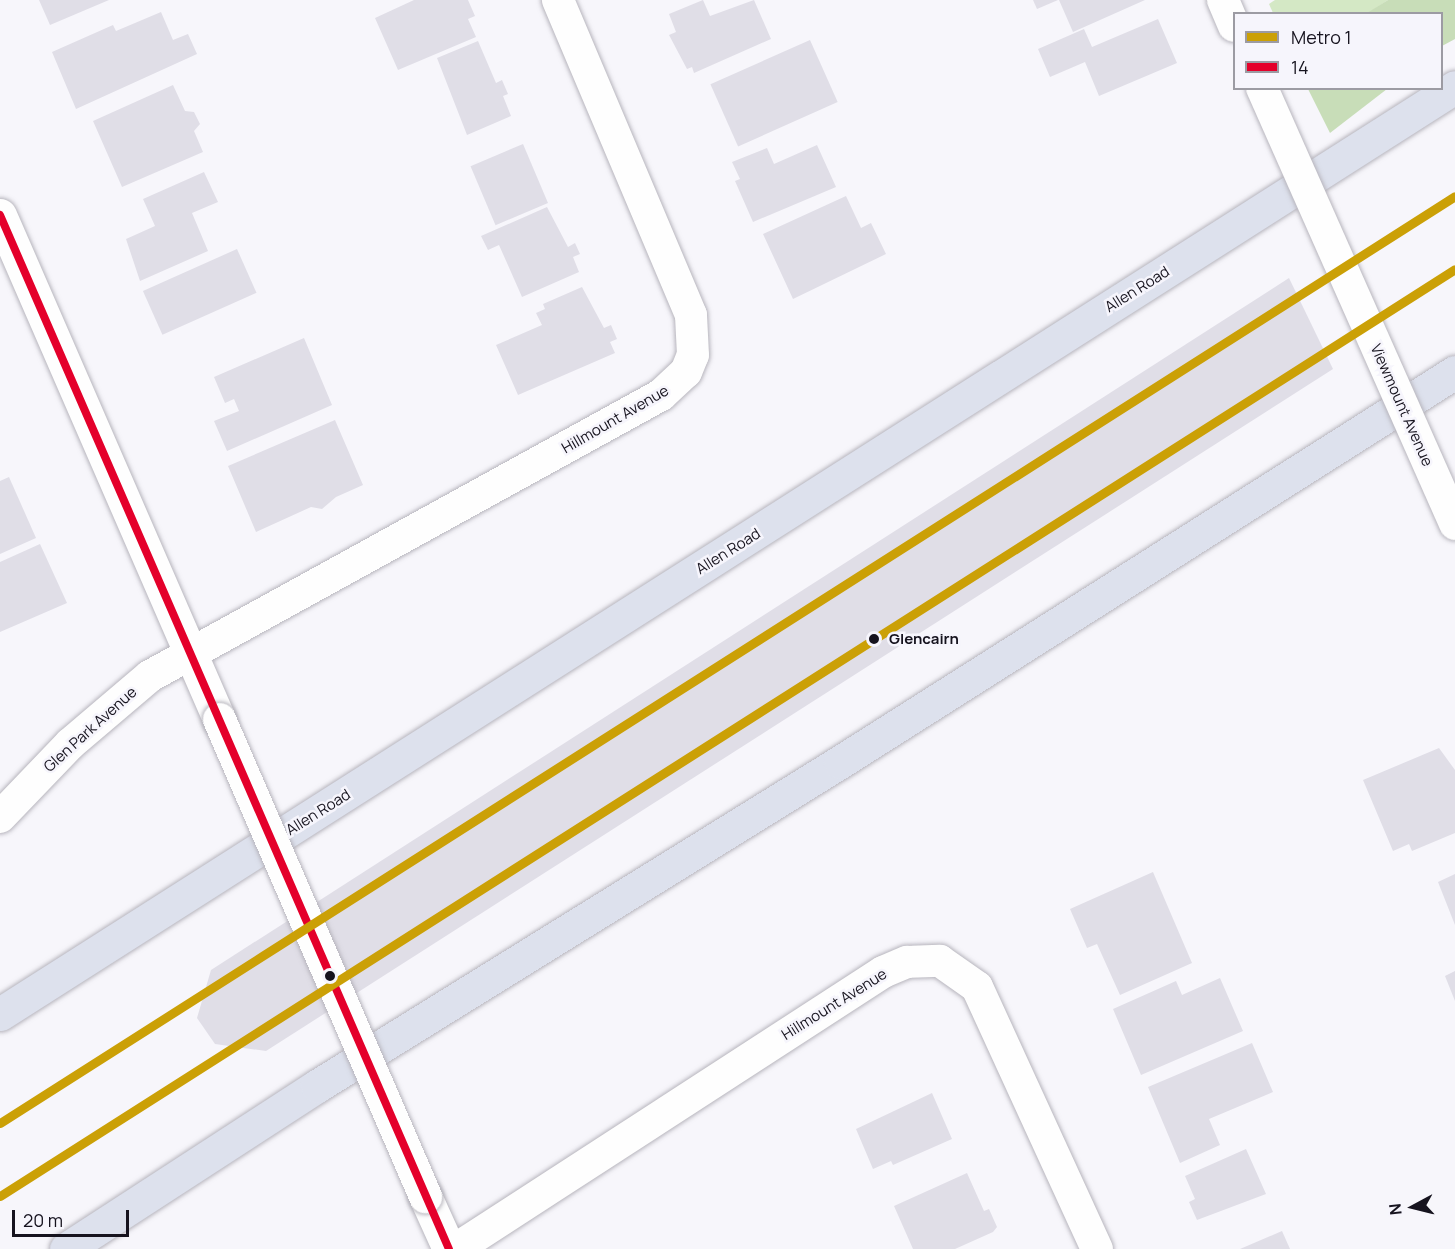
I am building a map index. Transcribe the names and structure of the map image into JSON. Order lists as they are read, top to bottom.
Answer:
{
  "streets": {
    "highway": ["Allen Road"],
    "street": ["Viewmount Avenue", "Hillmount Avenue", "Glen Park Avenue"]
  },
  "crossings": [
    ["Hillmount Avenue", "Glen Park Avenue"]
  ],
  "places": ["Glencairn"],
  "lines": ["metro line 1", "transit line 14"],
  "legend": ["Metro 1", "14"],
  "scale_bar": "20 m",
  "north": "left"
}
